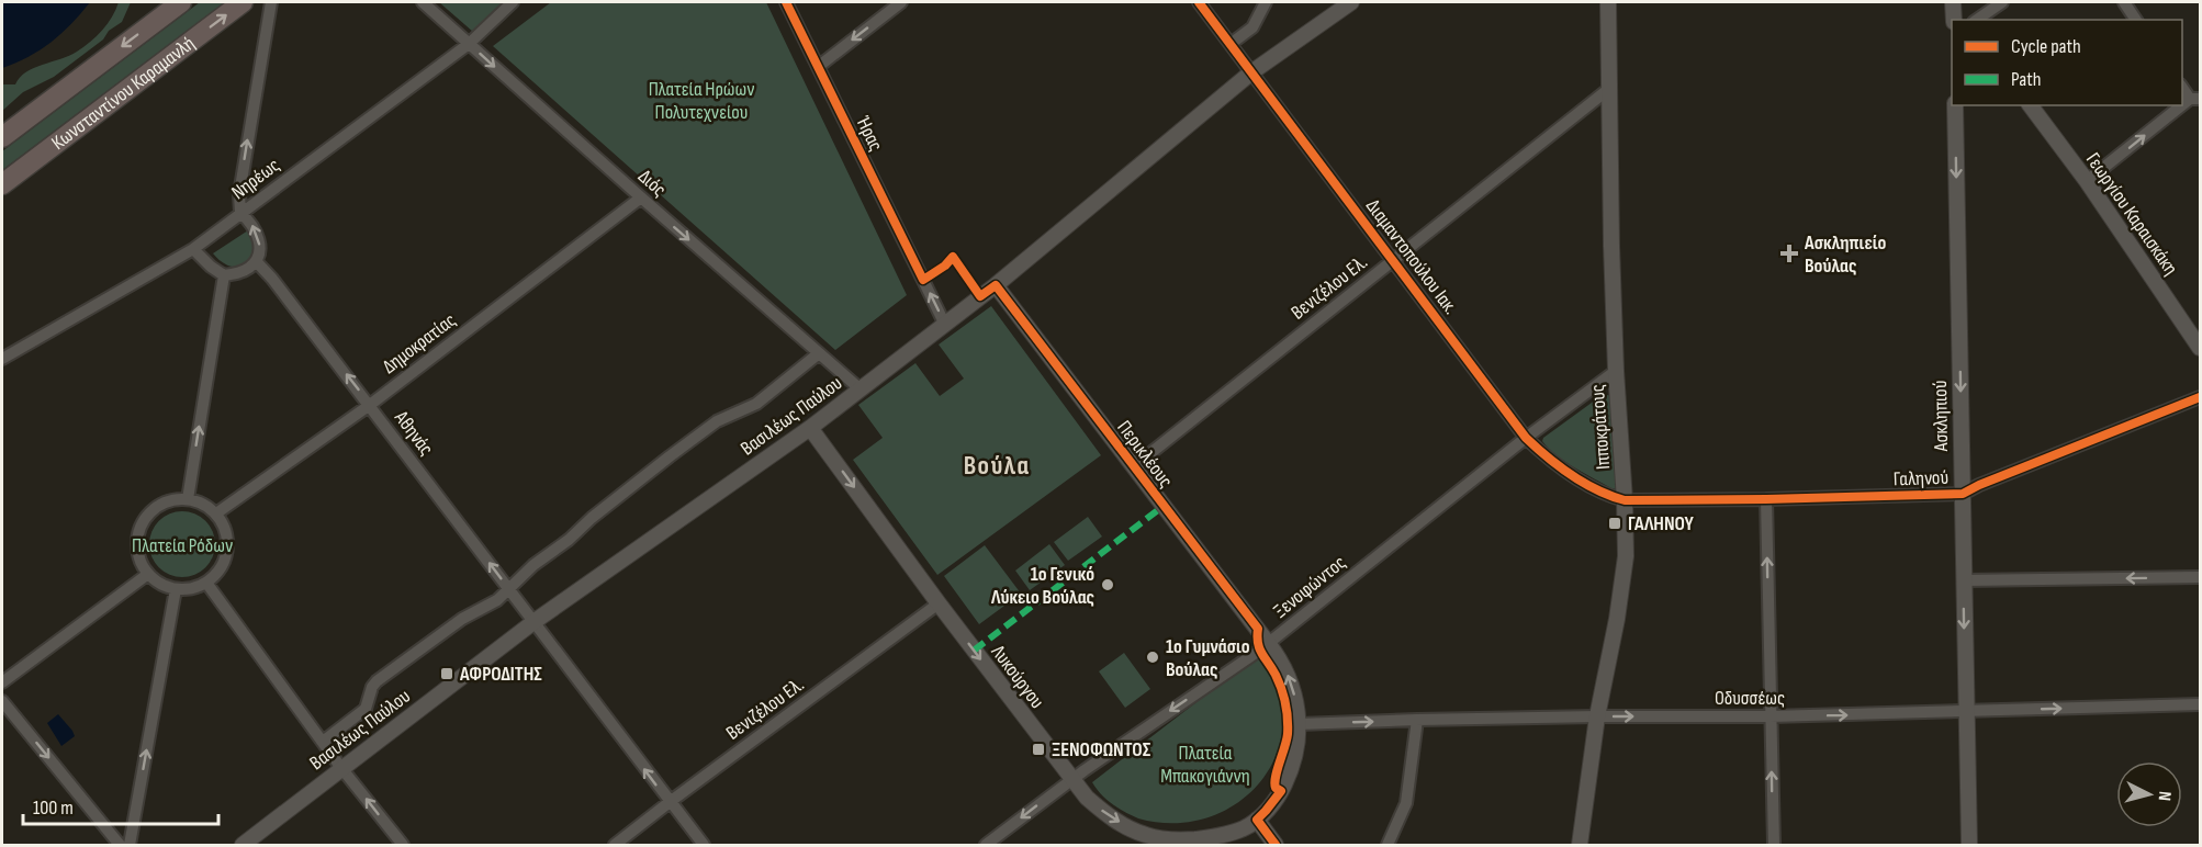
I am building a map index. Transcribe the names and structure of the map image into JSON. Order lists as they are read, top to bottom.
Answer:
{
  "streets": {
    "highway": ["Κωνσταντίνου Καραμανλή"],
    "street": [
      "Ήρας",
      "Νηρέως",
      "Διός",
      "Γεωργίου Καραισκάκη",
      "Διαμαντοπούλου Ιακ.",
      "Βενιζέλου Ελ.",
      "Δημοκρατίας",
      "Βασιλέως Παύλου",
      "Ασκληπιού",
      "Ιπποκράτους",
      "Αθηνάς",
      "Περικλέους",
      "Γαληνού",
      "Ξενοφώντος",
      "Λυκούργου",
      "Οδυσσέως"
    ]
  },
  "crossings": [
    ["Ήρας", "Βασιλέως Παύλου"],
    ["Νηρέως", "Διός"],
    ["Διός", "Δημοκρατίας"],
    ["Διός", "Βασιλέως Παύλου"],
    ["Διαμαντοπούλου Ιακ.", "Βενιζέλου Ελ."],
    ["Διαμαντοπούλου Ιακ.", "Βασιλέως Παύλου"],
    ["Διαμαντοπούλου Ιακ.", "Ιπποκράτους"],
    ["Διαμαντοπούλου Ιακ.", "Γαληνού"],
    ["Διαμαντοπούλου Ιακ.", "Ξενοφώντος"],
    ["Βενιζέλου Ελ.", "Ιπποκράτους"],
    ["Βενιζέλου Ελ.", "Αθηνάς"],
    ["Βενιζέλου Ελ.", "Περικλέους"],
    ["Βενιζέλου Ελ.", "Λυκούργου"],
    ["Δημοκρατίας", "Αθηνάς"],
    ["Βασιλέως Παύλου", "Αθηνάς"],
    ["Βασιλέως Παύλου", "Περικλέους"],
    ["Βασιλέως Παύλου", "Λυκούργου"],
    ["Ασκληπιού", "Γαληνού"],
    ["Ασκληπιού", "Οδυσσέως"],
    ["Ιπποκράτους", "Γαληνού"],
    ["Ιπποκράτους", "Ξενοφώντος"],
    ["Ιπποκράτους", "Οδυσσέως"],
    ["Περικλέους", "Ξενοφώντος"],
    ["Περικλέους", "Λυκούργου"],
    ["Περικλέους", "Οδυσσέως"],
    ["Ξενοφώντος", "Λυκούργου"]
  ],
  "one_way": [
    "Ήρας",
    "Διός",
    "Ασκληπιού",
    "Αθηνάς",
    "Ξενοφώντος",
    "Λυκούργου",
    "Οδυσσέως"
  ],
  "districts": ["Βούλα"],
  "parks": ["Πλατεία Ηρώων Πολυτεχνείου", "Πλατεία Ρόδων", "Πλατεία Μπακογιάννη"],
  "places": {
    "health": ["Ασκληπιείο Βούλας"],
    "transit": ["ΓΑΛΗΝΟΥ", "ΑΦΡΟΔΙΤΗΣ", "ΞΕΝΟΦΩΝΤΟΣ"],
    "other": ["1ο Γενικό Λύκειο Βούλας", "1ο Γυμνάσιο Βούλας"]
  },
  "legend": ["Cycle path", "Path"],
  "scale_bar": "100 m",
  "north": "right"
}
